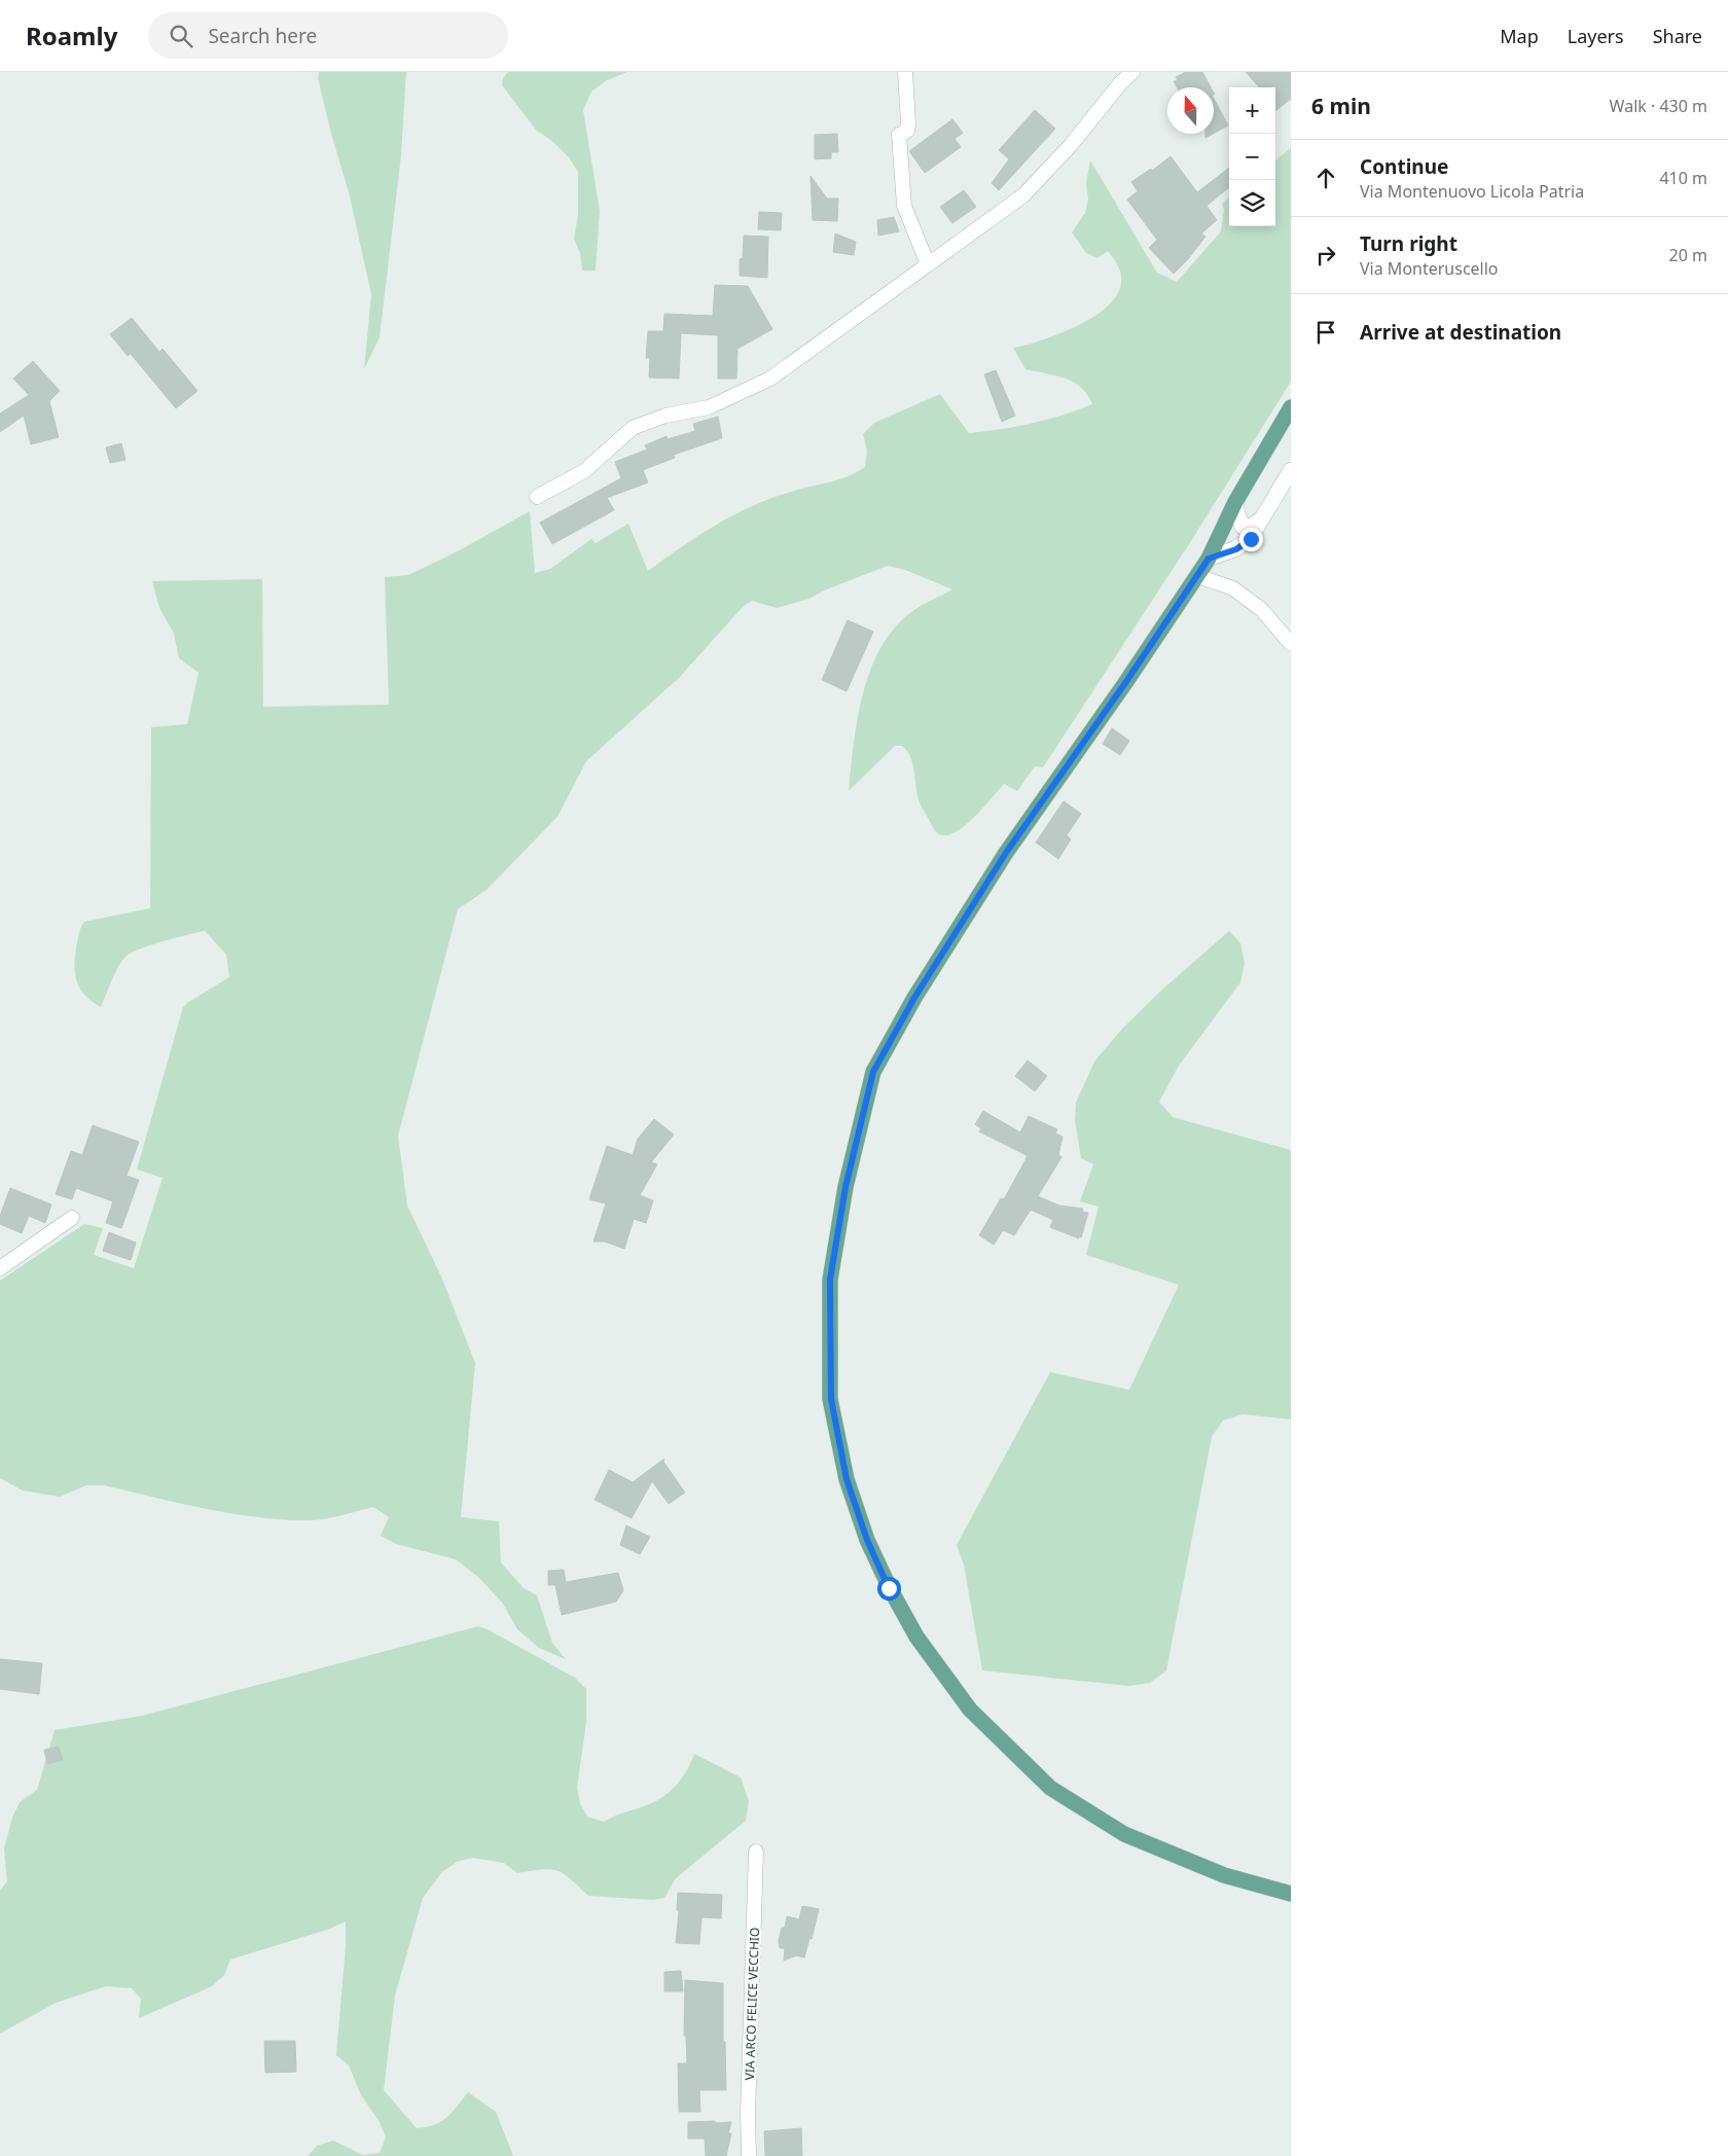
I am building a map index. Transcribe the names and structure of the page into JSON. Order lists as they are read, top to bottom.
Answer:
{
  "streets": {
    "street": ["VIA ARCO FELICE VECCHIO"]
  },
  "north": "top",
  "page": {
    "header": "Roamly",
    "search": "Search here",
    "nav": ["Map", "Layers", "Share"],
    "heading": ["6 min", "Walk · 430 m"],
    "map_buttons": ["+", "−"],
    "list": [
      ["Continue", "Via Montenuovo Licola Patria", "410 m"],
      ["Turn right", "Via Monteruscello", "20 m"],
      "Arrive at destination"
    ]
  }
}
